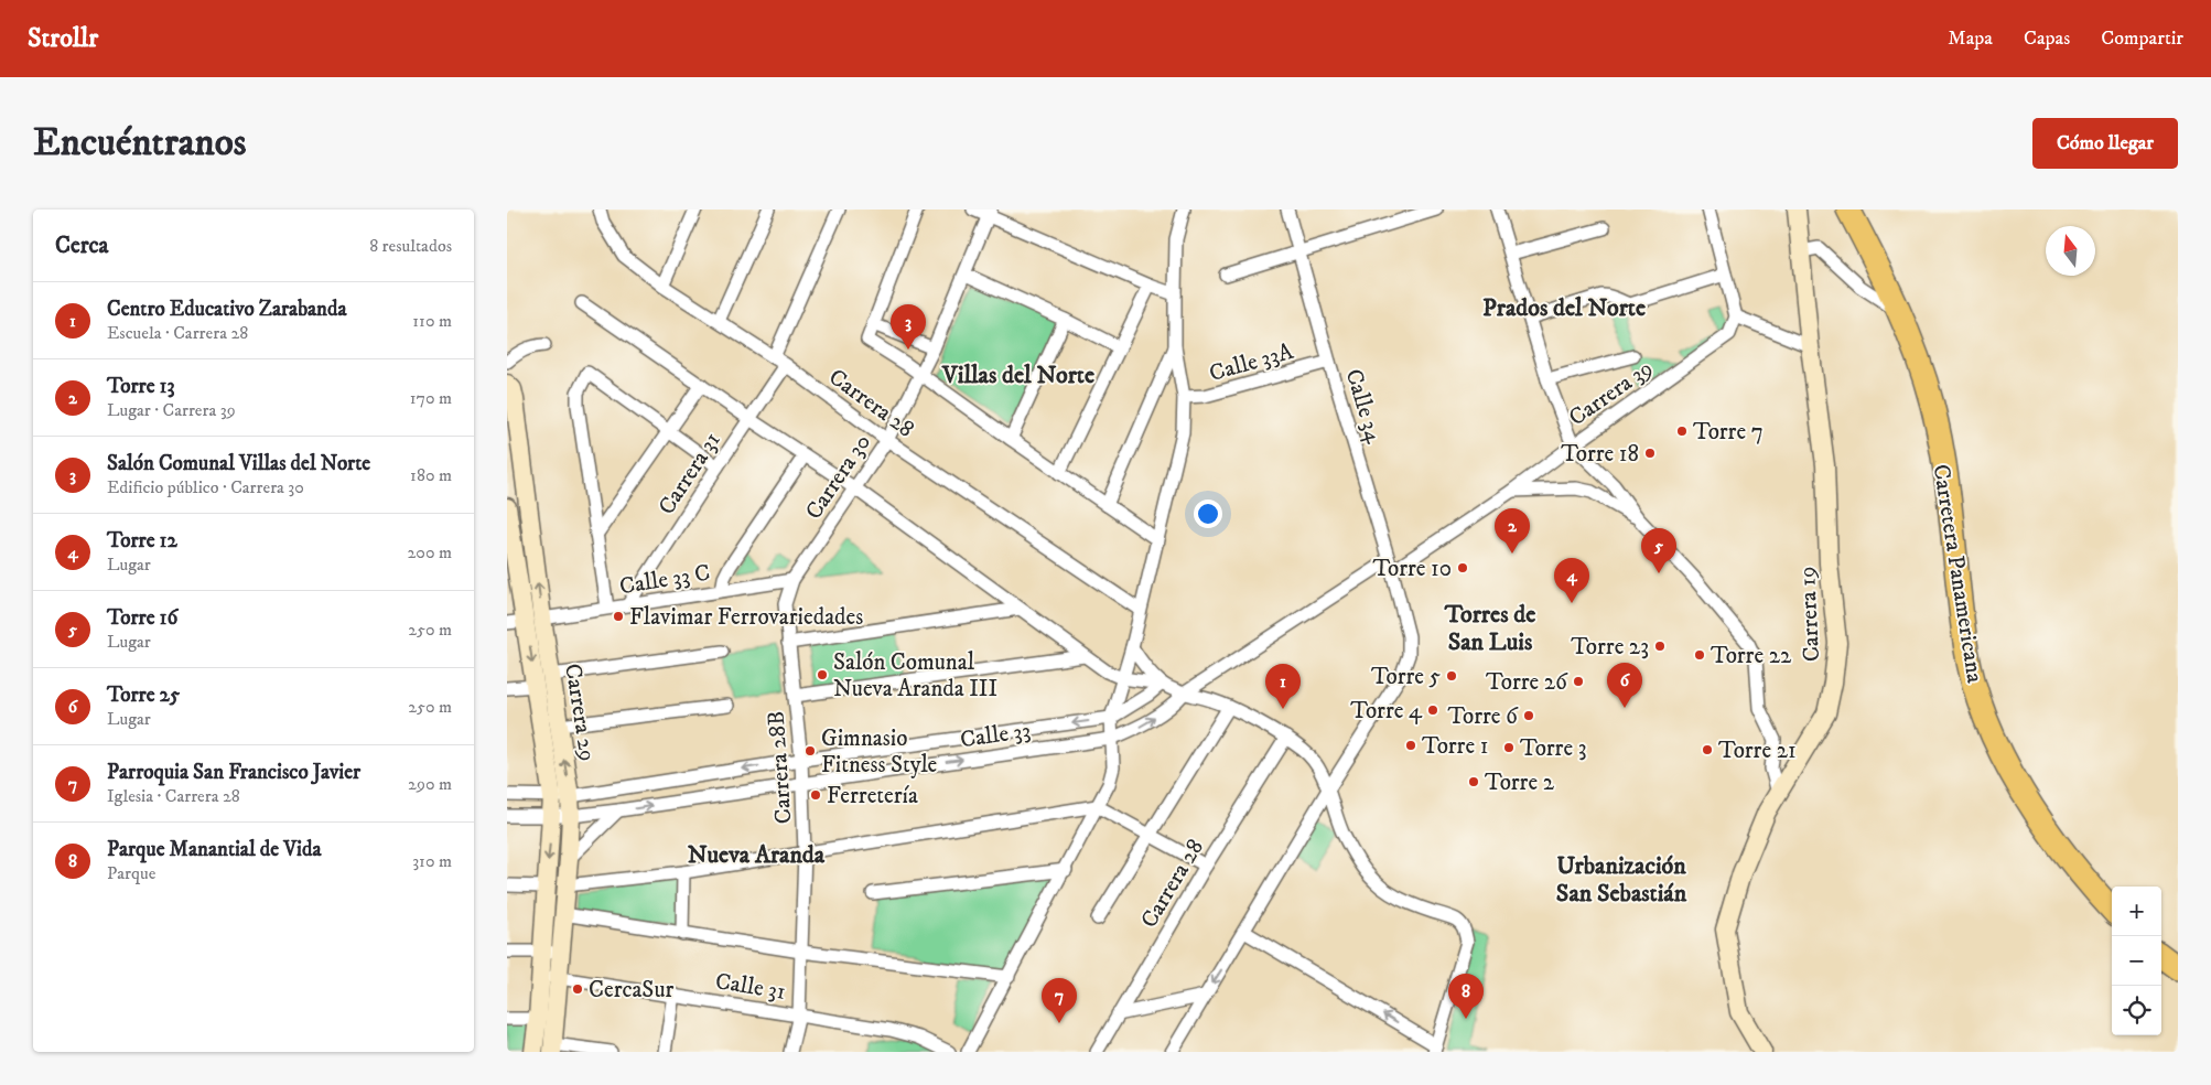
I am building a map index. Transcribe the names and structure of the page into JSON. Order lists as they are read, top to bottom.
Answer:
{
  "streets": {
    "highway": ["Carretera Panamericana"],
    "street": [
      "Calle 33A",
      "Carrera 39",
      "Carrera 28",
      "Calle 34",
      "Carrera 31",
      "Carrera 30",
      "Calle 33 C",
      "Carrera 19",
      "Carrera 29",
      "Calle 33",
      "Carrera 28B",
      "Calle 31"
    ]
  },
  "crossings": [
    ["Calle 33A", "Calle 34"],
    ["Carrera 39", "Calle 34"],
    ["Carrera 39", "Calle 33"],
    ["Carrera 28", "Carrera 31"],
    ["Carrera 28", "Carrera 30"],
    ["Carrera 31", "Calle 33 C"],
    ["Carrera 30", "Calle 33 C"],
    ["Carrera 30", "Carrera 28B"],
    ["Calle 33 C", "Carrera 29"],
    ["Calle 33 C", "Carrera 28B"],
    ["Carrera 29", "Calle 33"],
    ["Carrera 29", "Calle 31"],
    ["Calle 33", "Carrera 28B"],
    ["Carrera 28B", "Calle 31"]
  ],
  "districts": [
    "Prados del Norte",
    "Villas del Norte",
    "Torres de San Luis",
    "Nueva Aranda",
    "Urbanización San Sebastián"
  ],
  "places": [
    "Torre 7",
    "Torre 18",
    "Torre 10",
    "Flavimar Ferrovariedades",
    "Torre 23",
    "Torre 22",
    "Salón Comunal Nueva Aranda III",
    "Torre 5",
    "Torre 26",
    "Torre 4",
    "Torre 6",
    "Torre 1",
    "Torre 3",
    "Torre 21",
    "Gimnasio Fitness Style",
    "Torre 2",
    "Ferretería",
    "CercaSur"
  ],
  "north": "top",
  "page": {
    "header": "Strollr",
    "nav": ["Mapa", "Capas", "Compartir"],
    "buttons": "Cómo llegar",
    "title": "Encuéntranos",
    "heading": ["Cerca", "8 resultados"],
    "list": [
      {
        "mark": "1",
        "name": "Centro Educativo Zarabanda",
        "note": "Escuela · Carrera 28",
        "value": "110 m"
      },
      {
        "mark": "2",
        "name": "Torre 13",
        "note": "Lugar · Carrera 39",
        "value": "170 m"
      },
      {
        "mark": "3",
        "name": "Salón Comunal Villas del Norte",
        "note": "Edificio público · Carrera 30",
        "value": "180 m"
      },
      {
        "mark": "4",
        "name": "Torre 12",
        "note": "Lugar",
        "value": "200 m"
      },
      {
        "mark": "5",
        "name": "Torre 16",
        "note": "Lugar",
        "value": "250 m"
      },
      {
        "mark": "6",
        "name": "Torre 25",
        "note": "Lugar",
        "value": "250 m"
      },
      {
        "mark": "7",
        "name": "Parroquia San Francisco Javier",
        "note": "Iglesia · Carrera 28",
        "value": "290 m"
      },
      {
        "mark": "8",
        "name": "Parque Manantial de Vida",
        "note": "Parque",
        "value": "310 m"
      }
    ],
    "pins": [
      "3",
      "2",
      "5",
      "4",
      "6",
      "1",
      "8",
      "7"
    ],
    "map_buttons": ["+", "−"]
  }
}
